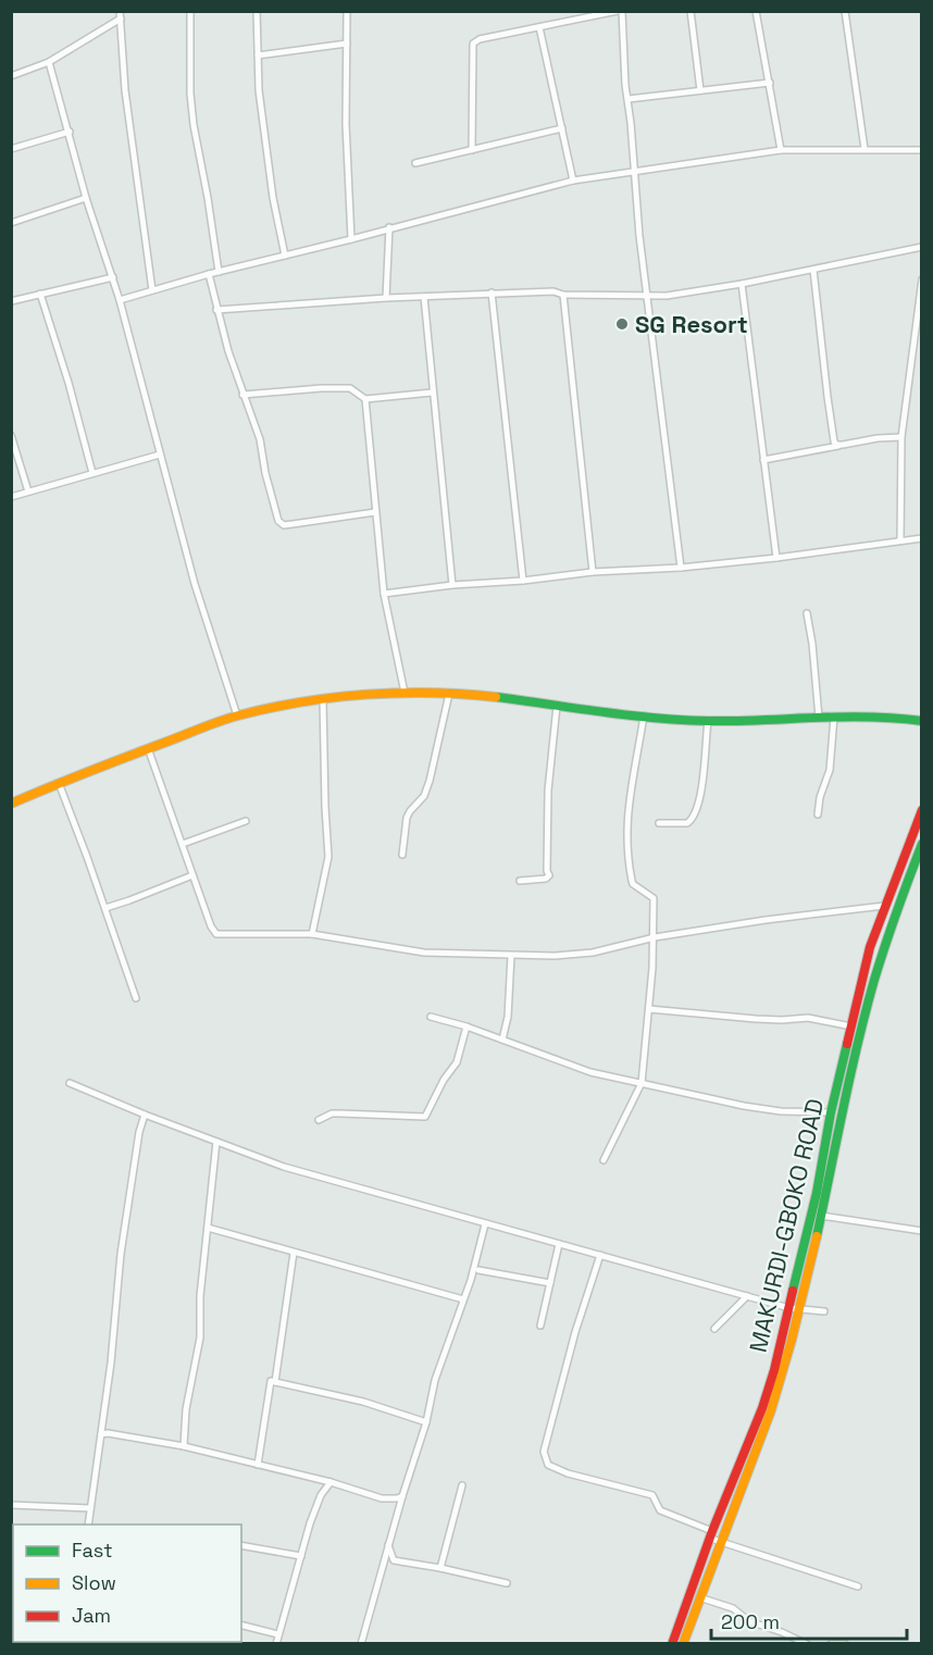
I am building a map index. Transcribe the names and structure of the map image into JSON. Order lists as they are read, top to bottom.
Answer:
{
  "streets": {
    "main road": ["MAKURDI-GBOKO ROAD"]
  },
  "places": ["SG Resort"],
  "legend": ["Fast", "Slow", "Jam"],
  "scale_bar": "200 m"
}
